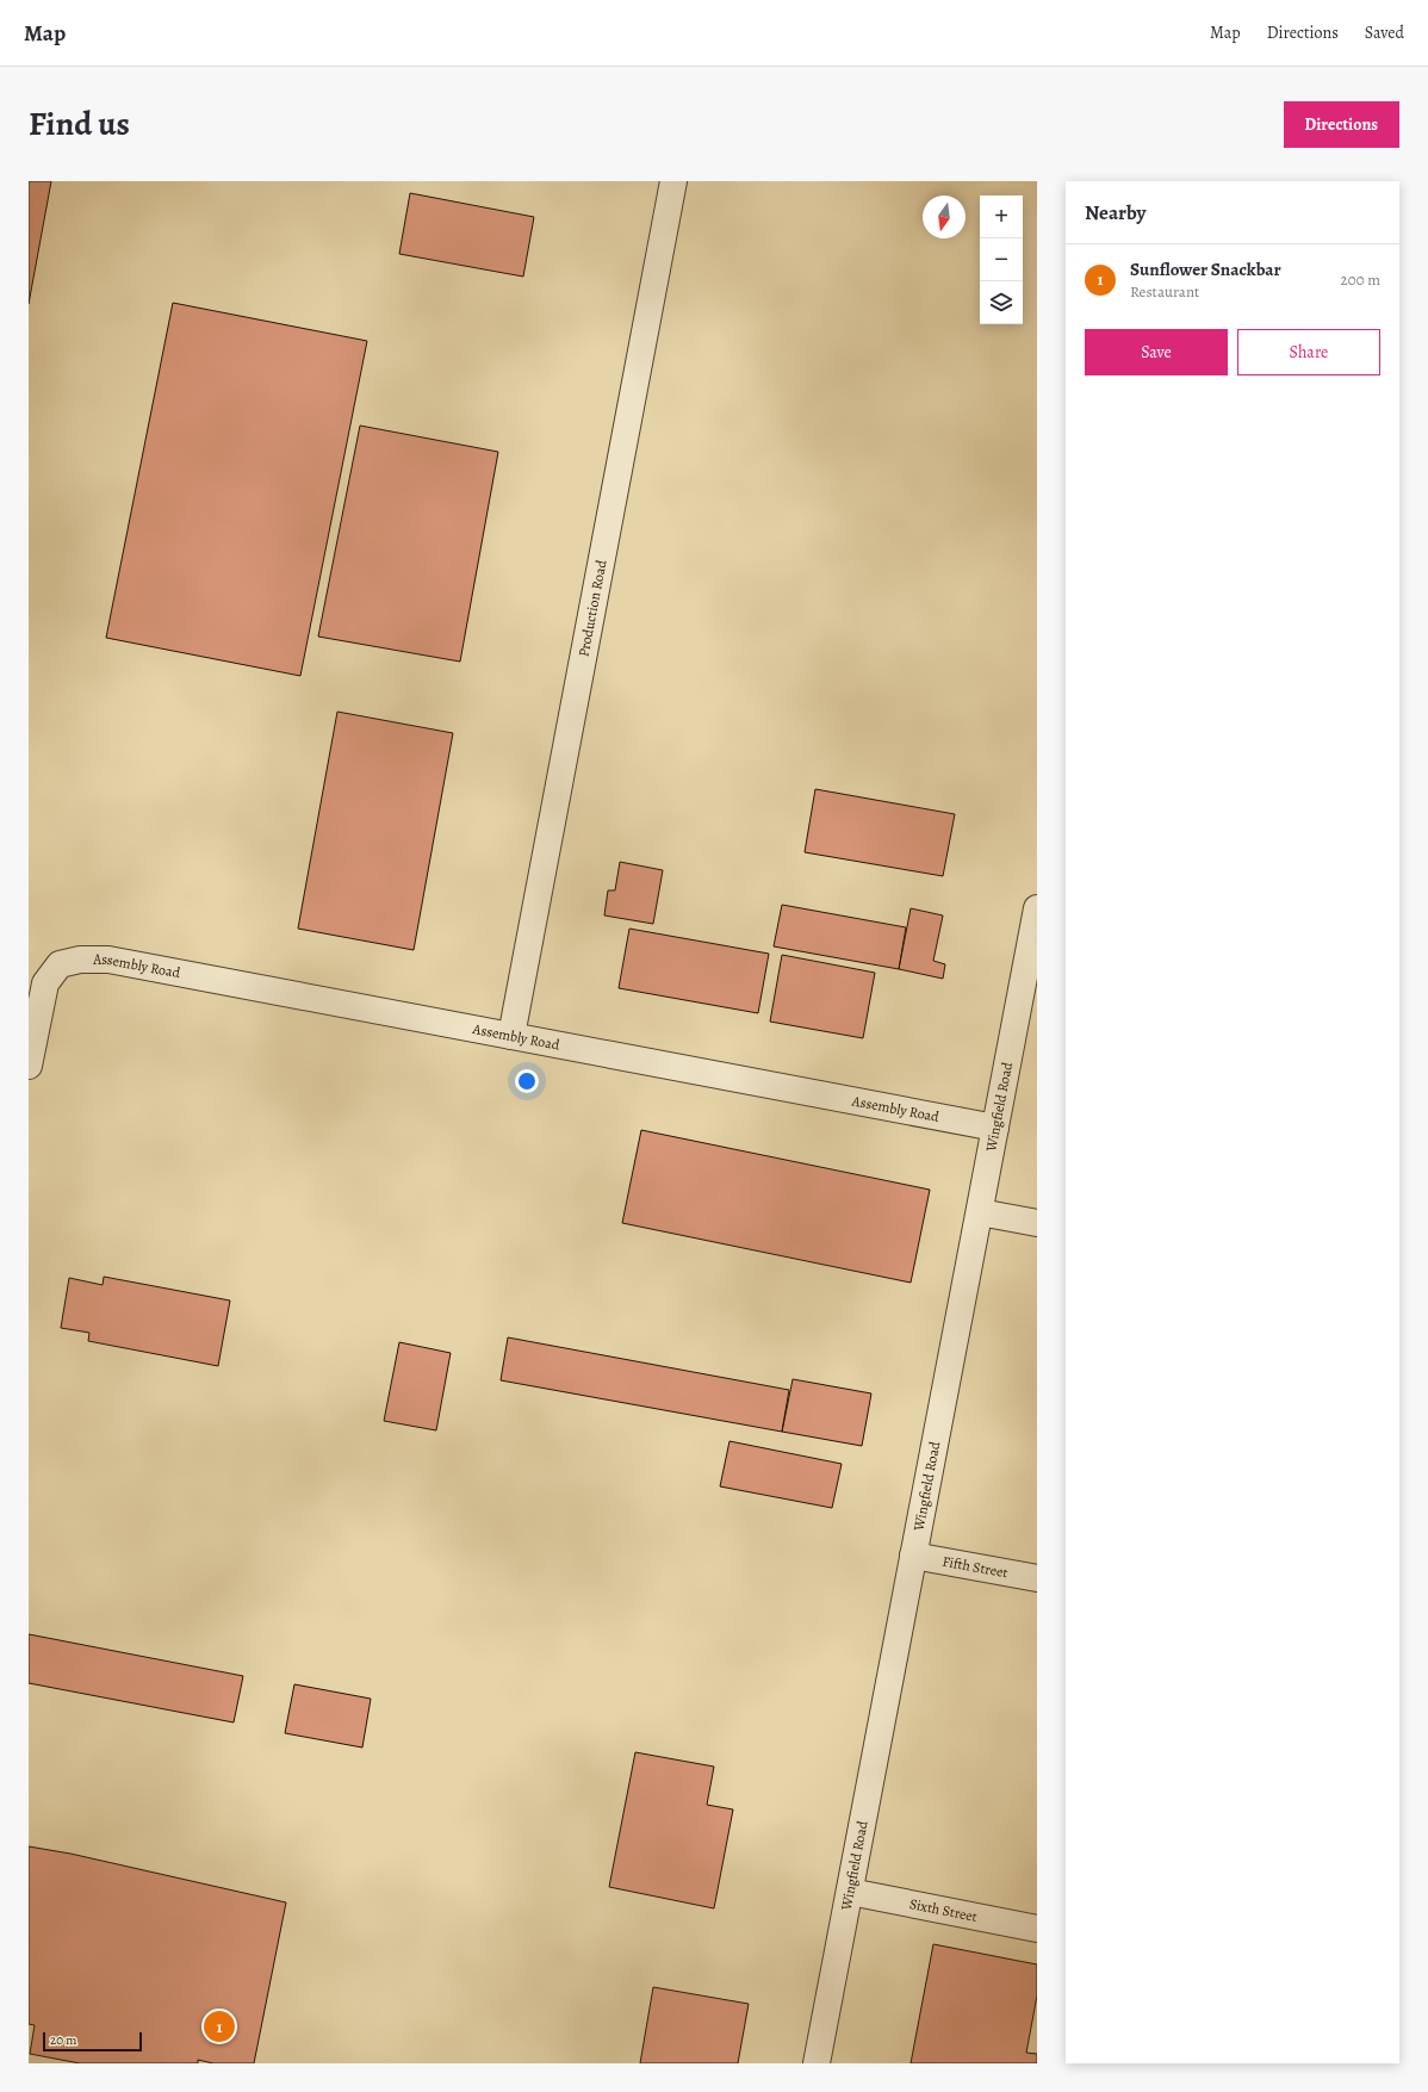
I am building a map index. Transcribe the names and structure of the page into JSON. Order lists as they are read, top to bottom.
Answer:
{
  "streets": {
    "street": [
      "Production Road",
      "Assembly Road",
      "Wingfield Road",
      "Fifth Street",
      "Sixth Street"
    ]
  },
  "crossings": [
    ["Production Road", "Assembly Road"],
    ["Assembly Road", "Wingfield Road"],
    ["Wingfield Road", "Fifth Street"],
    ["Wingfield Road", "Sixth Street"]
  ],
  "scale_bar": "20 m",
  "north": "bottom",
  "page": {
    "header": "Map",
    "nav": ["Map", "Directions", "Saved"],
    "title": "Find us",
    "buttons": [
      "Directions",
      ["Save", "Share"]
    ],
    "heading": "Nearby",
    "map_buttons": ["+", "−"],
    "list": [
      {
        "mark": "1",
        "name": "Sunflower Snackbar",
        "note": "Restaurant",
        "value": "200 m"
      }
    ],
    "pins": "1",
    "scale": "20 m"
  }
}
